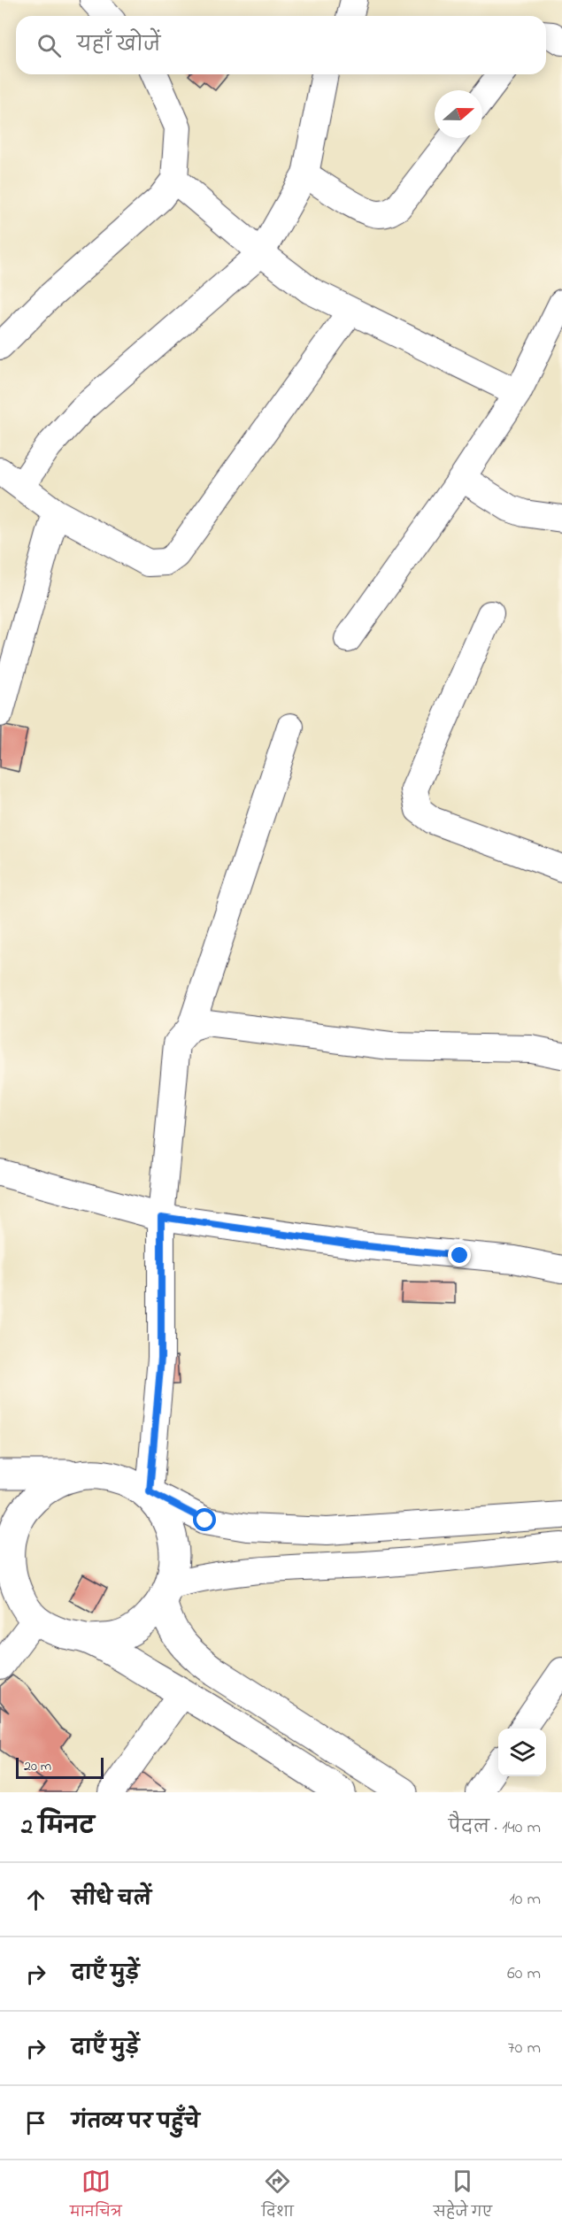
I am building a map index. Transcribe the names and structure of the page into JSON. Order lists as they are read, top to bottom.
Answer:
{
  "scale_bar": "20 m",
  "north": "right",
  "page": {
    "search": "यहाँ खोजें",
    "scale": "20 m",
    "heading": ["2 मिनट", "पैदल · 140 m"],
    "list": [
      ["सीधे चलें", "10 m"],
      ["दाएँ मुड़ें", "60 m"],
      ["दाएँ मुड़ें", "70 m"],
      "गंतव्य पर पहुँचे"
    ],
    "nav": ["मानचित्र", "दिशा", "सहेजे गए"]
  }
}
